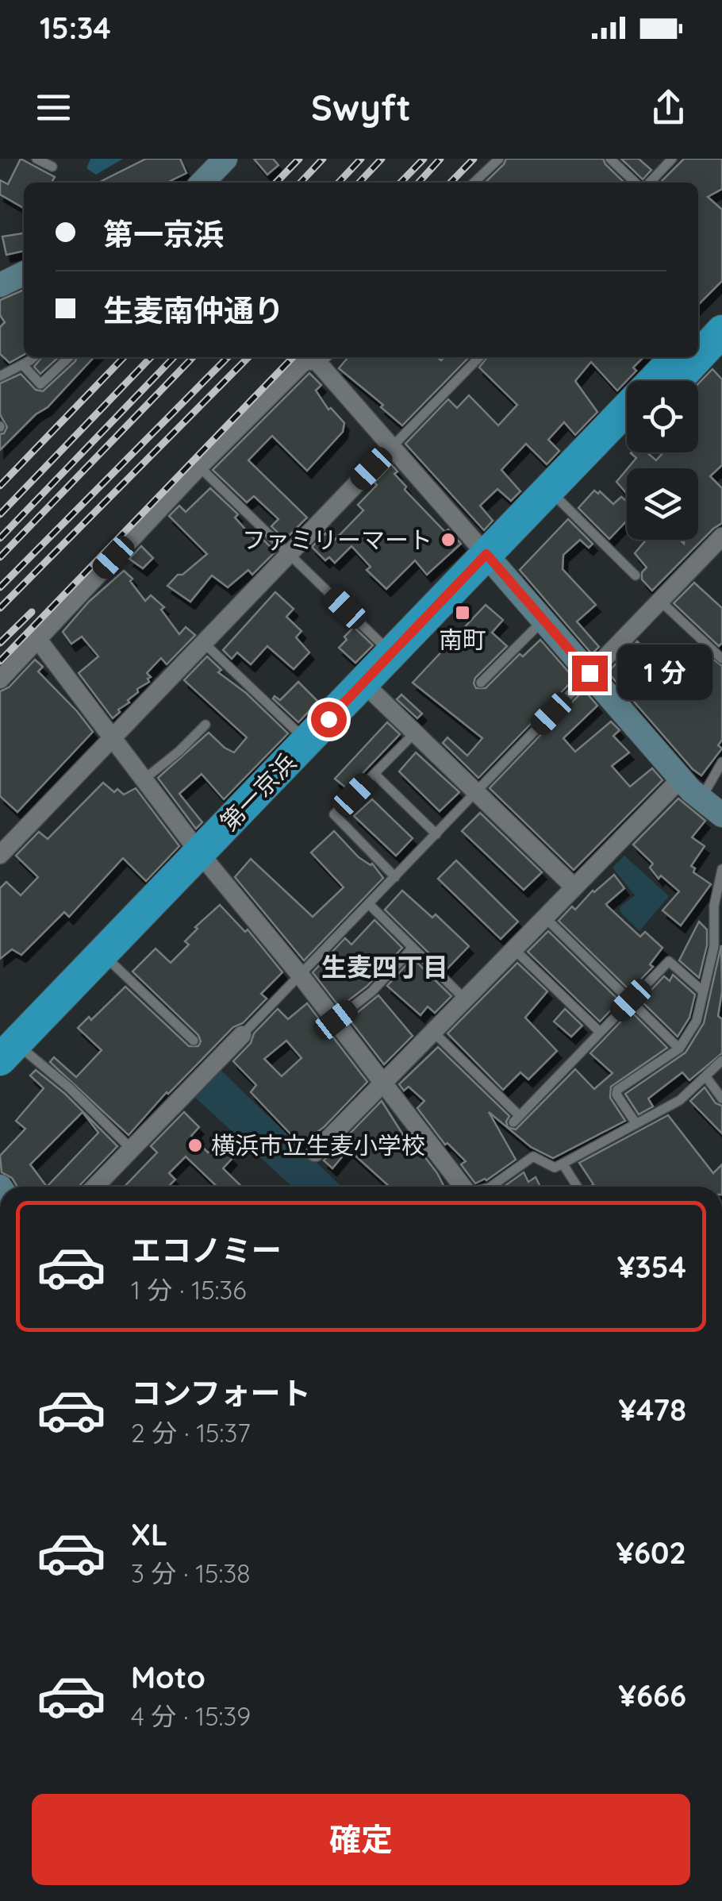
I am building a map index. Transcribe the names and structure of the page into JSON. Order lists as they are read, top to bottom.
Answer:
{
  "streets": {
    "highway": ["第一京浜"]
  },
  "districts": ["生麦四丁目"],
  "places": {
    "other": ["ファミリーマート", "横浜市立生麦小学校"],
    "transit": ["南町"]
  },
  "page": {
    "status": "15:34",
    "header": "Swyft",
    "banner": ["第一京浜", "生麦南仲通り"],
    "bubble": "1 分",
    "list": [
      {
        "name": "エコノミー",
        "note": "1 分 · 15:36",
        "value": "¥354"
      },
      {
        "name": "コンフォート",
        "note": "2 分 · 15:37",
        "value": "¥478"
      },
      {
        "name": "XL",
        "note": "3 分 · 15:38",
        "value": "¥602"
      },
      {
        "name": "Moto",
        "note": "4 分 · 15:39",
        "value": "¥666"
      }
    ],
    "buttons": "確定"
  }
}
